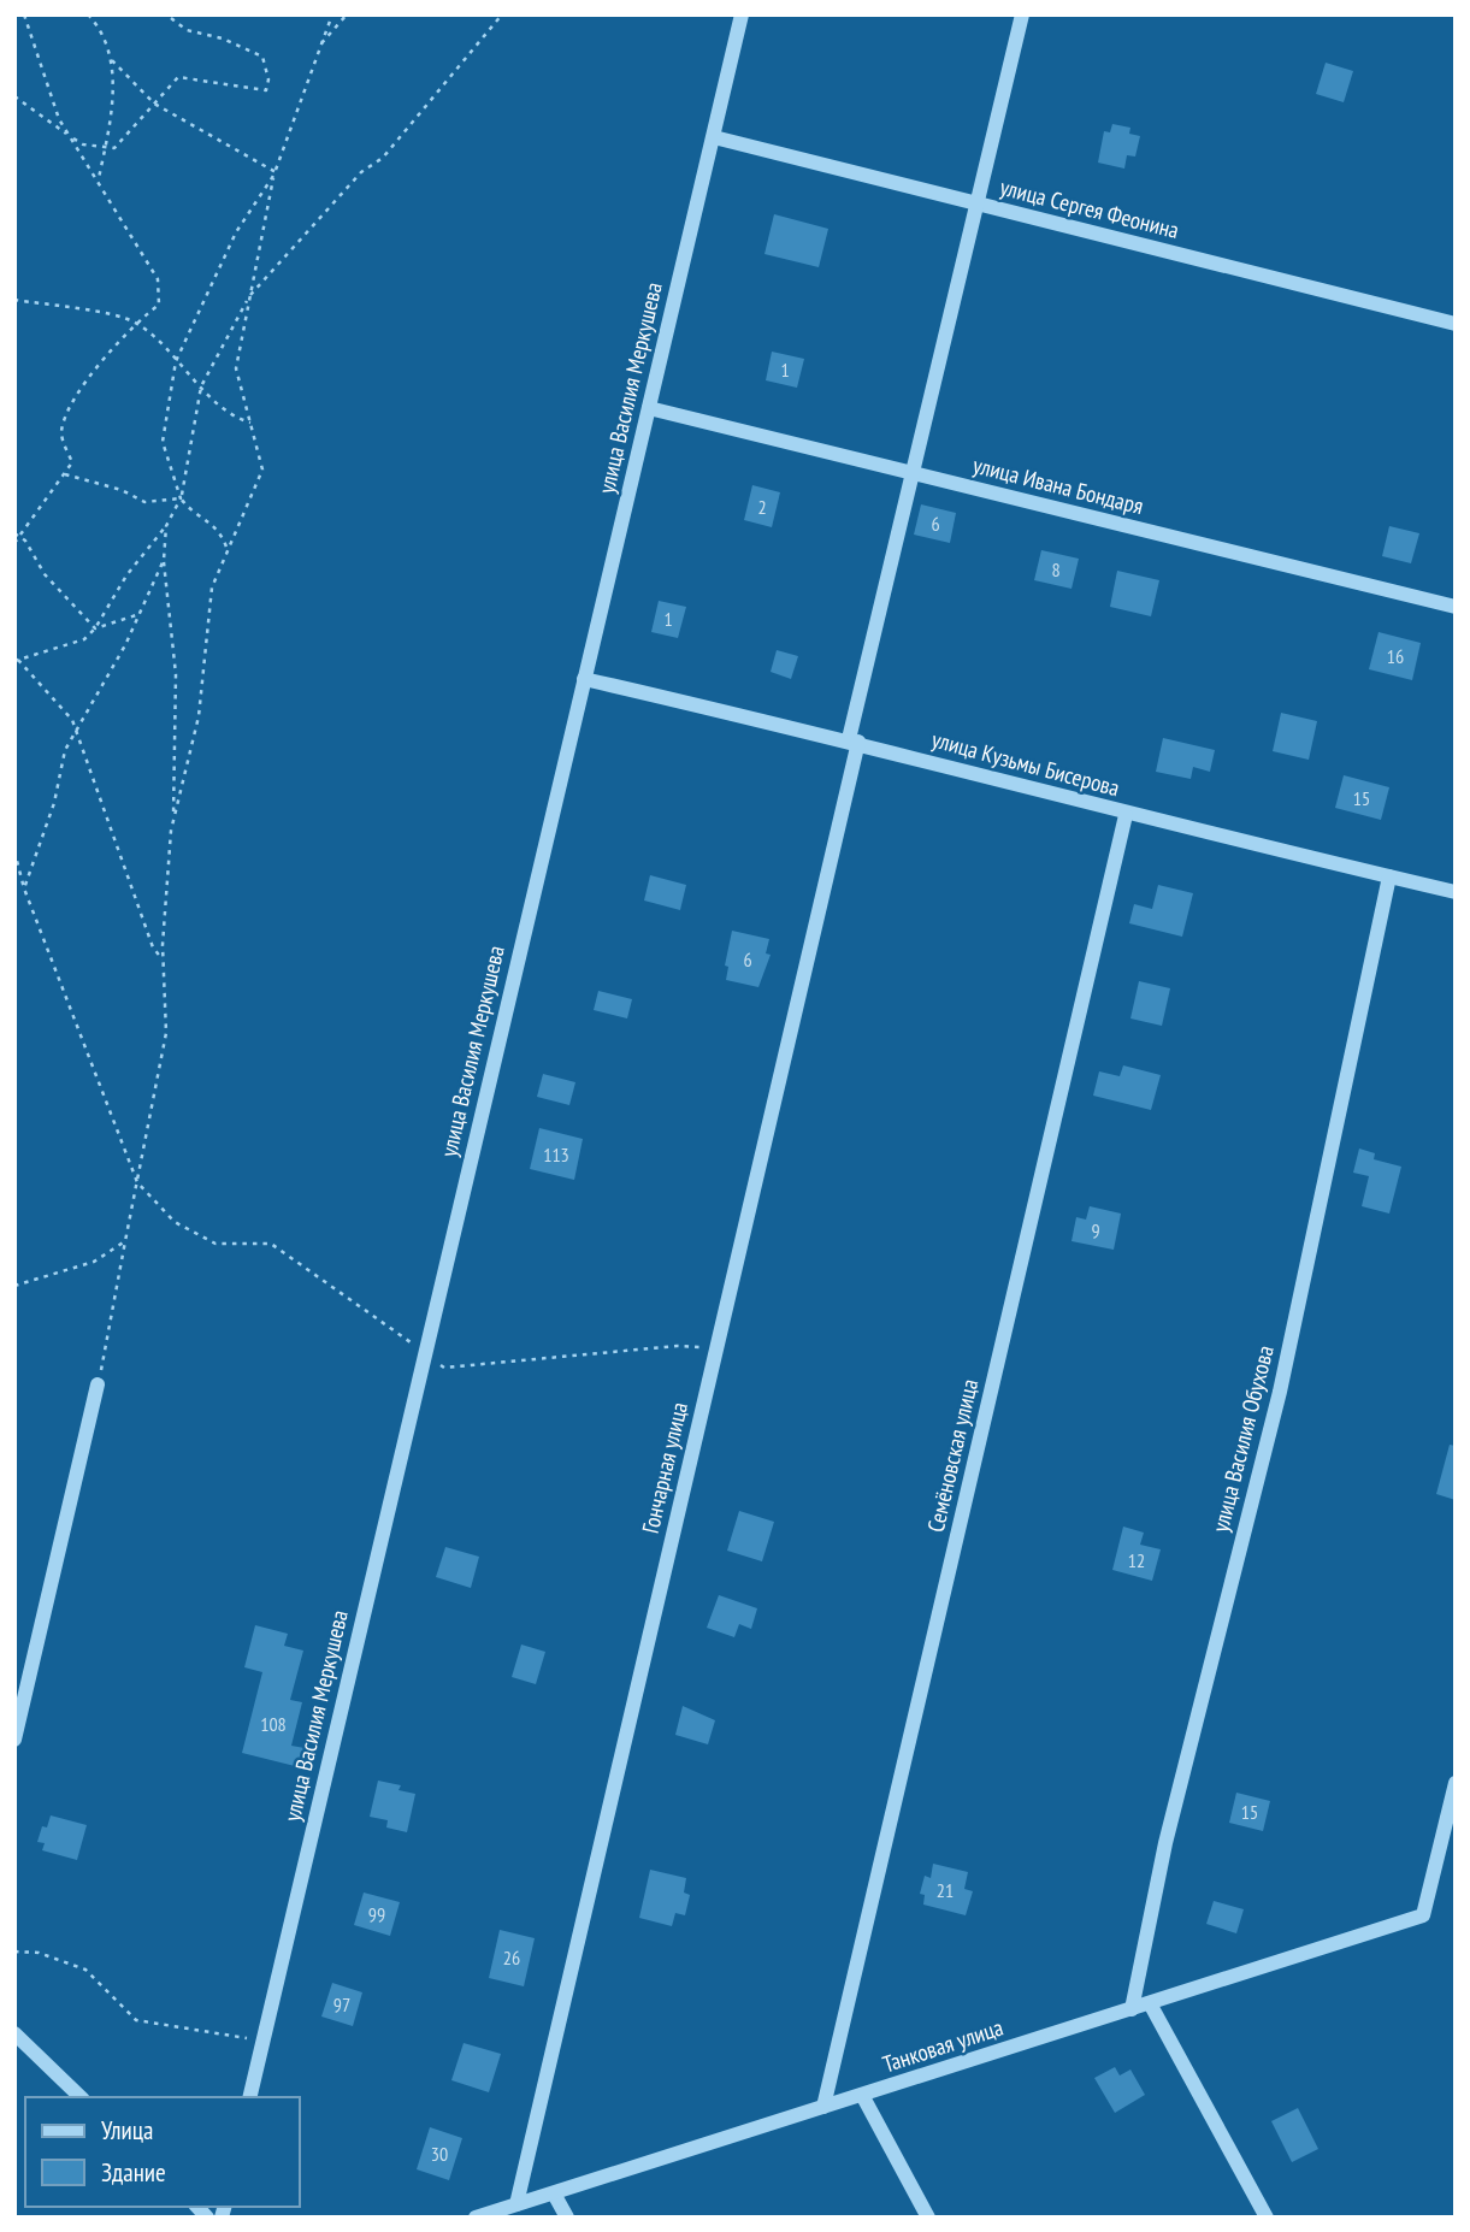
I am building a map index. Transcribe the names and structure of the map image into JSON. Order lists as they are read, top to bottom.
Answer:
{
  "streets": {
    "street": [
      "улица Сергея Феонина",
      "улица Василия Меркушева",
      "улица Ивана Бондаря",
      "улица Кузьмы Бисерова",
      "улица Василия Обухова",
      "Семёновская улица",
      "Гончарная улица",
      "Танковая улица"
    ]
  },
  "crossings": [
    ["улица Сергея Феонина", "улица Василия Меркушева"],
    ["улица Сергея Феонина", "Гончарная улица"],
    ["улица Василия Меркушева", "улица Ивана Бондаря"],
    ["улица Василия Меркушева", "улица Кузьмы Бисерова"],
    ["улица Ивана Бондаря", "Гончарная улица"],
    ["улица Кузьмы Бисерова", "улица Василия Обухова"],
    ["улица Кузьмы Бисерова", "Семёновская улица"],
    ["улица Кузьмы Бисерова", "Гончарная улица"],
    ["улица Василия Обухова", "Танковая улица"],
    ["Семёновская улица", "Танковая улица"],
    ["Гончарная улица", "Танковая улица"]
  ],
  "house_numbers": [
    "1",
    "2",
    "6",
    "8",
    "1",
    "16",
    "15",
    "6",
    "113",
    "9",
    "12",
    "108",
    "15",
    "21",
    "99",
    "26",
    "97",
    "30"
  ],
  "legend": ["Улица", "Здание"]
}
